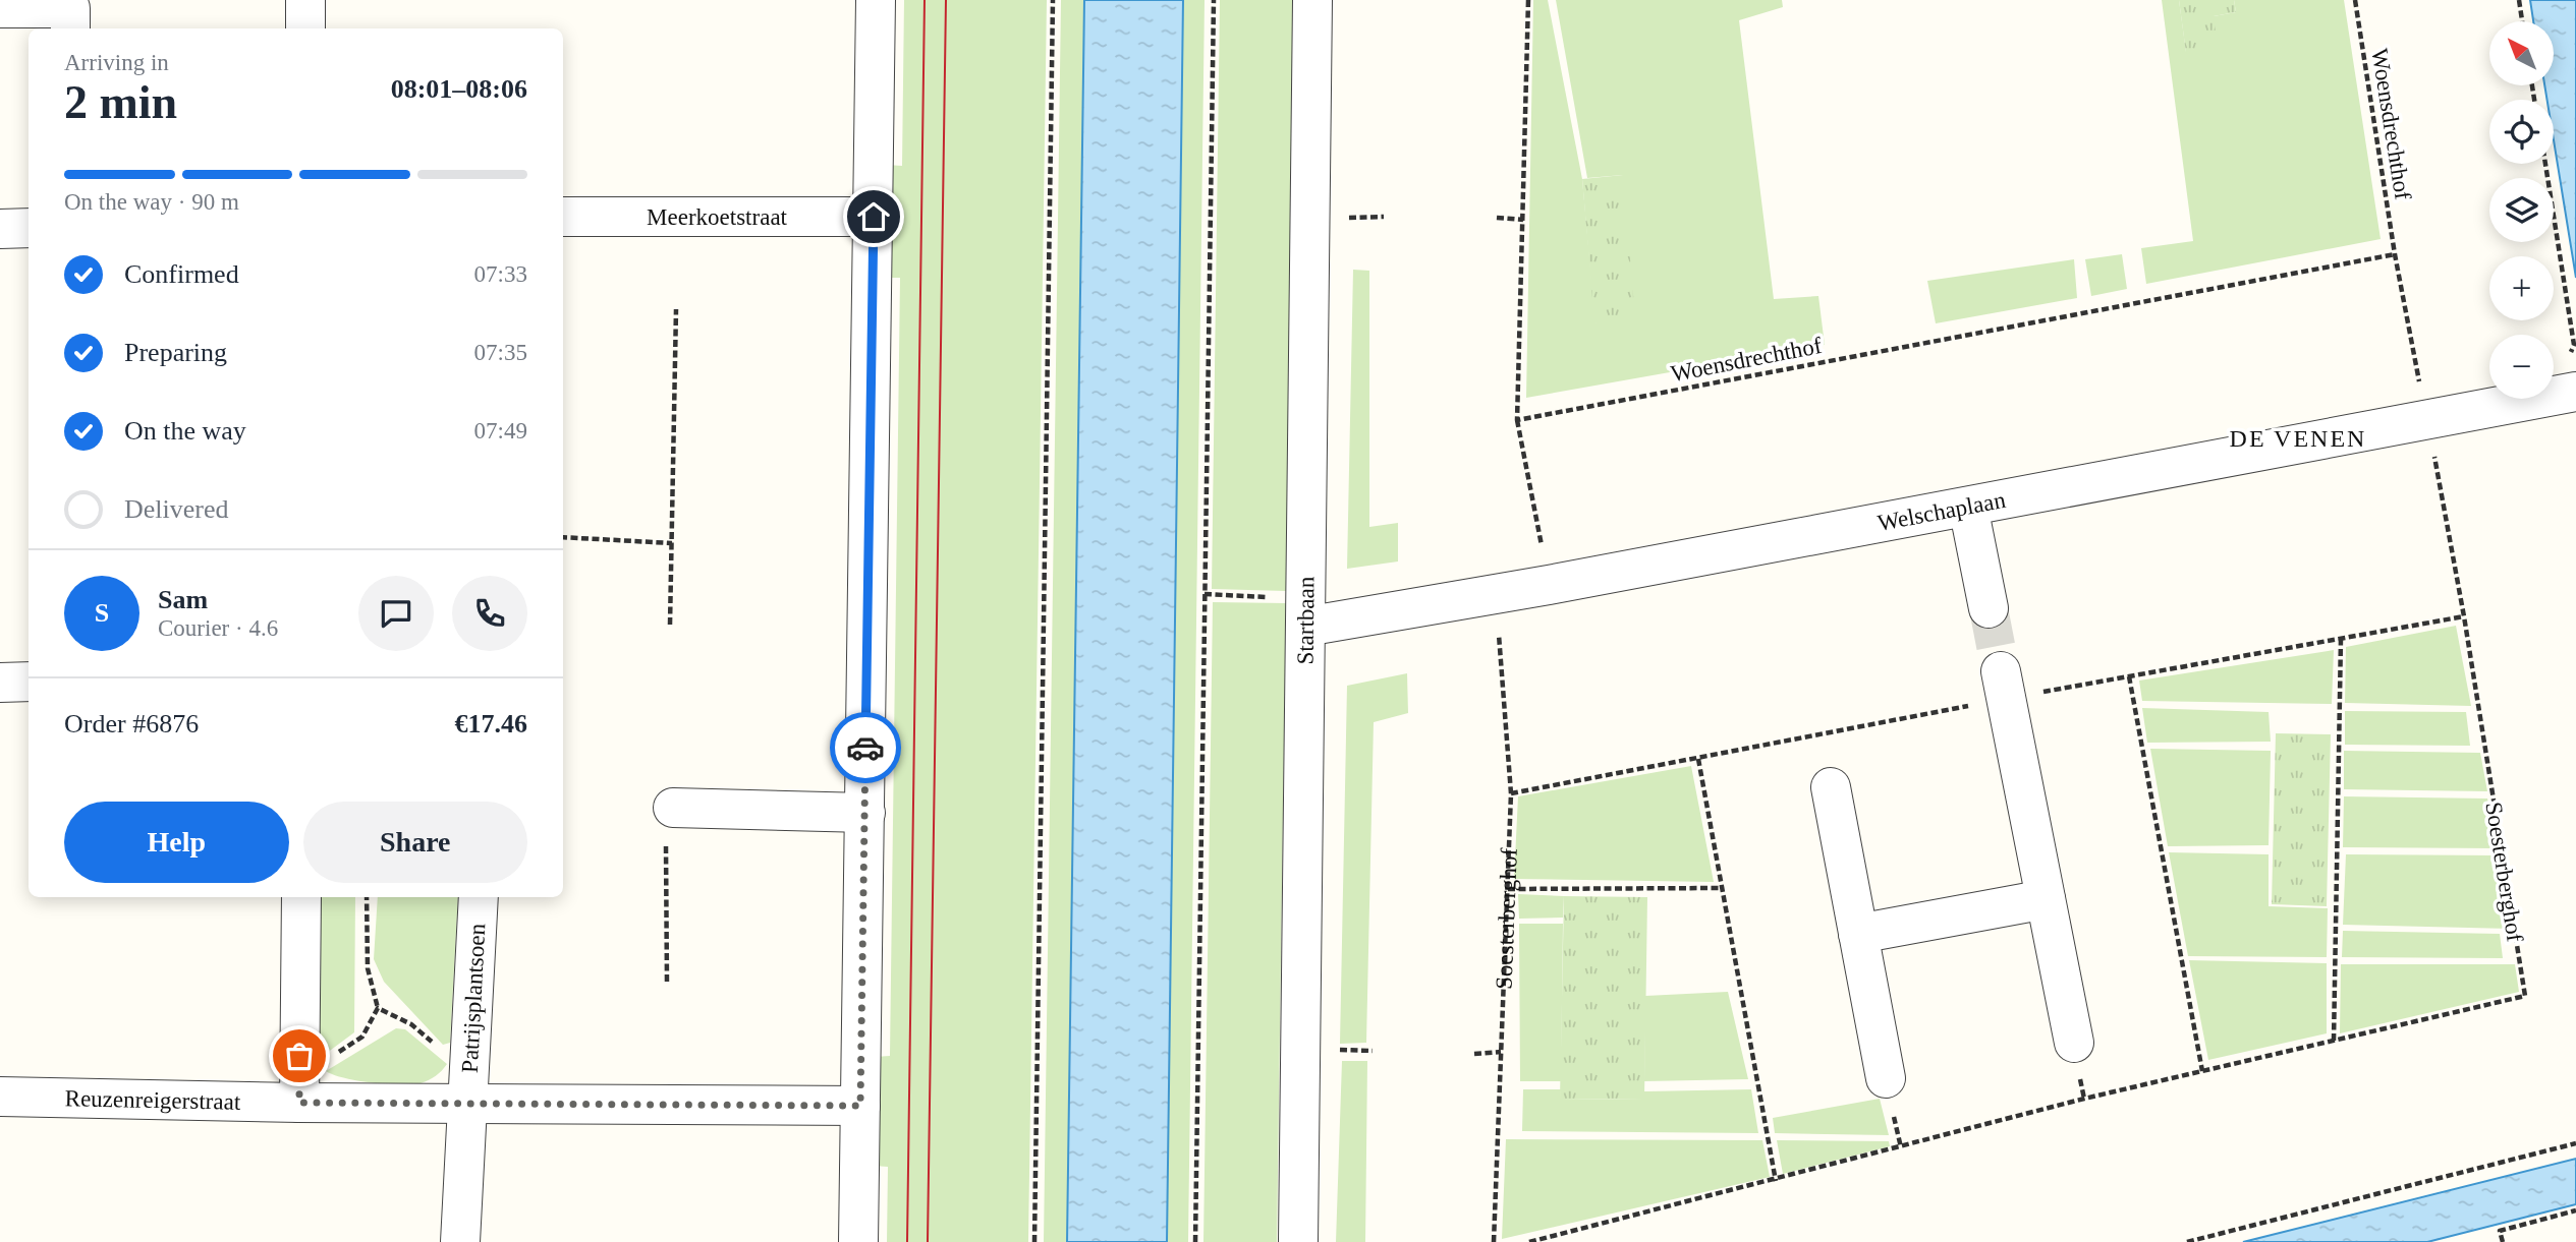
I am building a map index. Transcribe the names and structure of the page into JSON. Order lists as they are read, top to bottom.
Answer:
{
  "streets": {
    "street": [
      "Meerkoetstraat",
      "Welschaplaan",
      "Startbaan",
      "Patrijsplantsoen",
      "Reuzenreigerstraat"
    ],
    "path": ["Woensdrechthof", "Soesterberghof"]
  },
  "crossings": [
    ["Woensdrechthof", "Welschaplaan"],
    ["Woensdrechthof", "Soesterberghof"],
    ["Welschaplaan", "Startbaan"],
    ["Welschaplaan", "Soesterberghof"],
    ["Patrijsplantsoen", "Reuzenreigerstraat"]
  ],
  "districts": ["DE VENEN"],
  "north": "top left",
  "page": {
    "map_buttons": ["+", "−"],
    "heading": ["2 min", "Arriving in", "08:01–08:06"],
    "panel": [
      "Sam",
      "Courier · 4.6",
      "Order #6876",
      "€17.46"
    ],
    "bar": "On the way · 90 m",
    "list": [
      ["Confirmed", "07:33"],
      ["Preparing", "07:35"],
      ["On the way", "07:49"],
      "Delivered"
    ],
    "round": "S",
    "buttons": ["Help", "Share"]
  }
}
